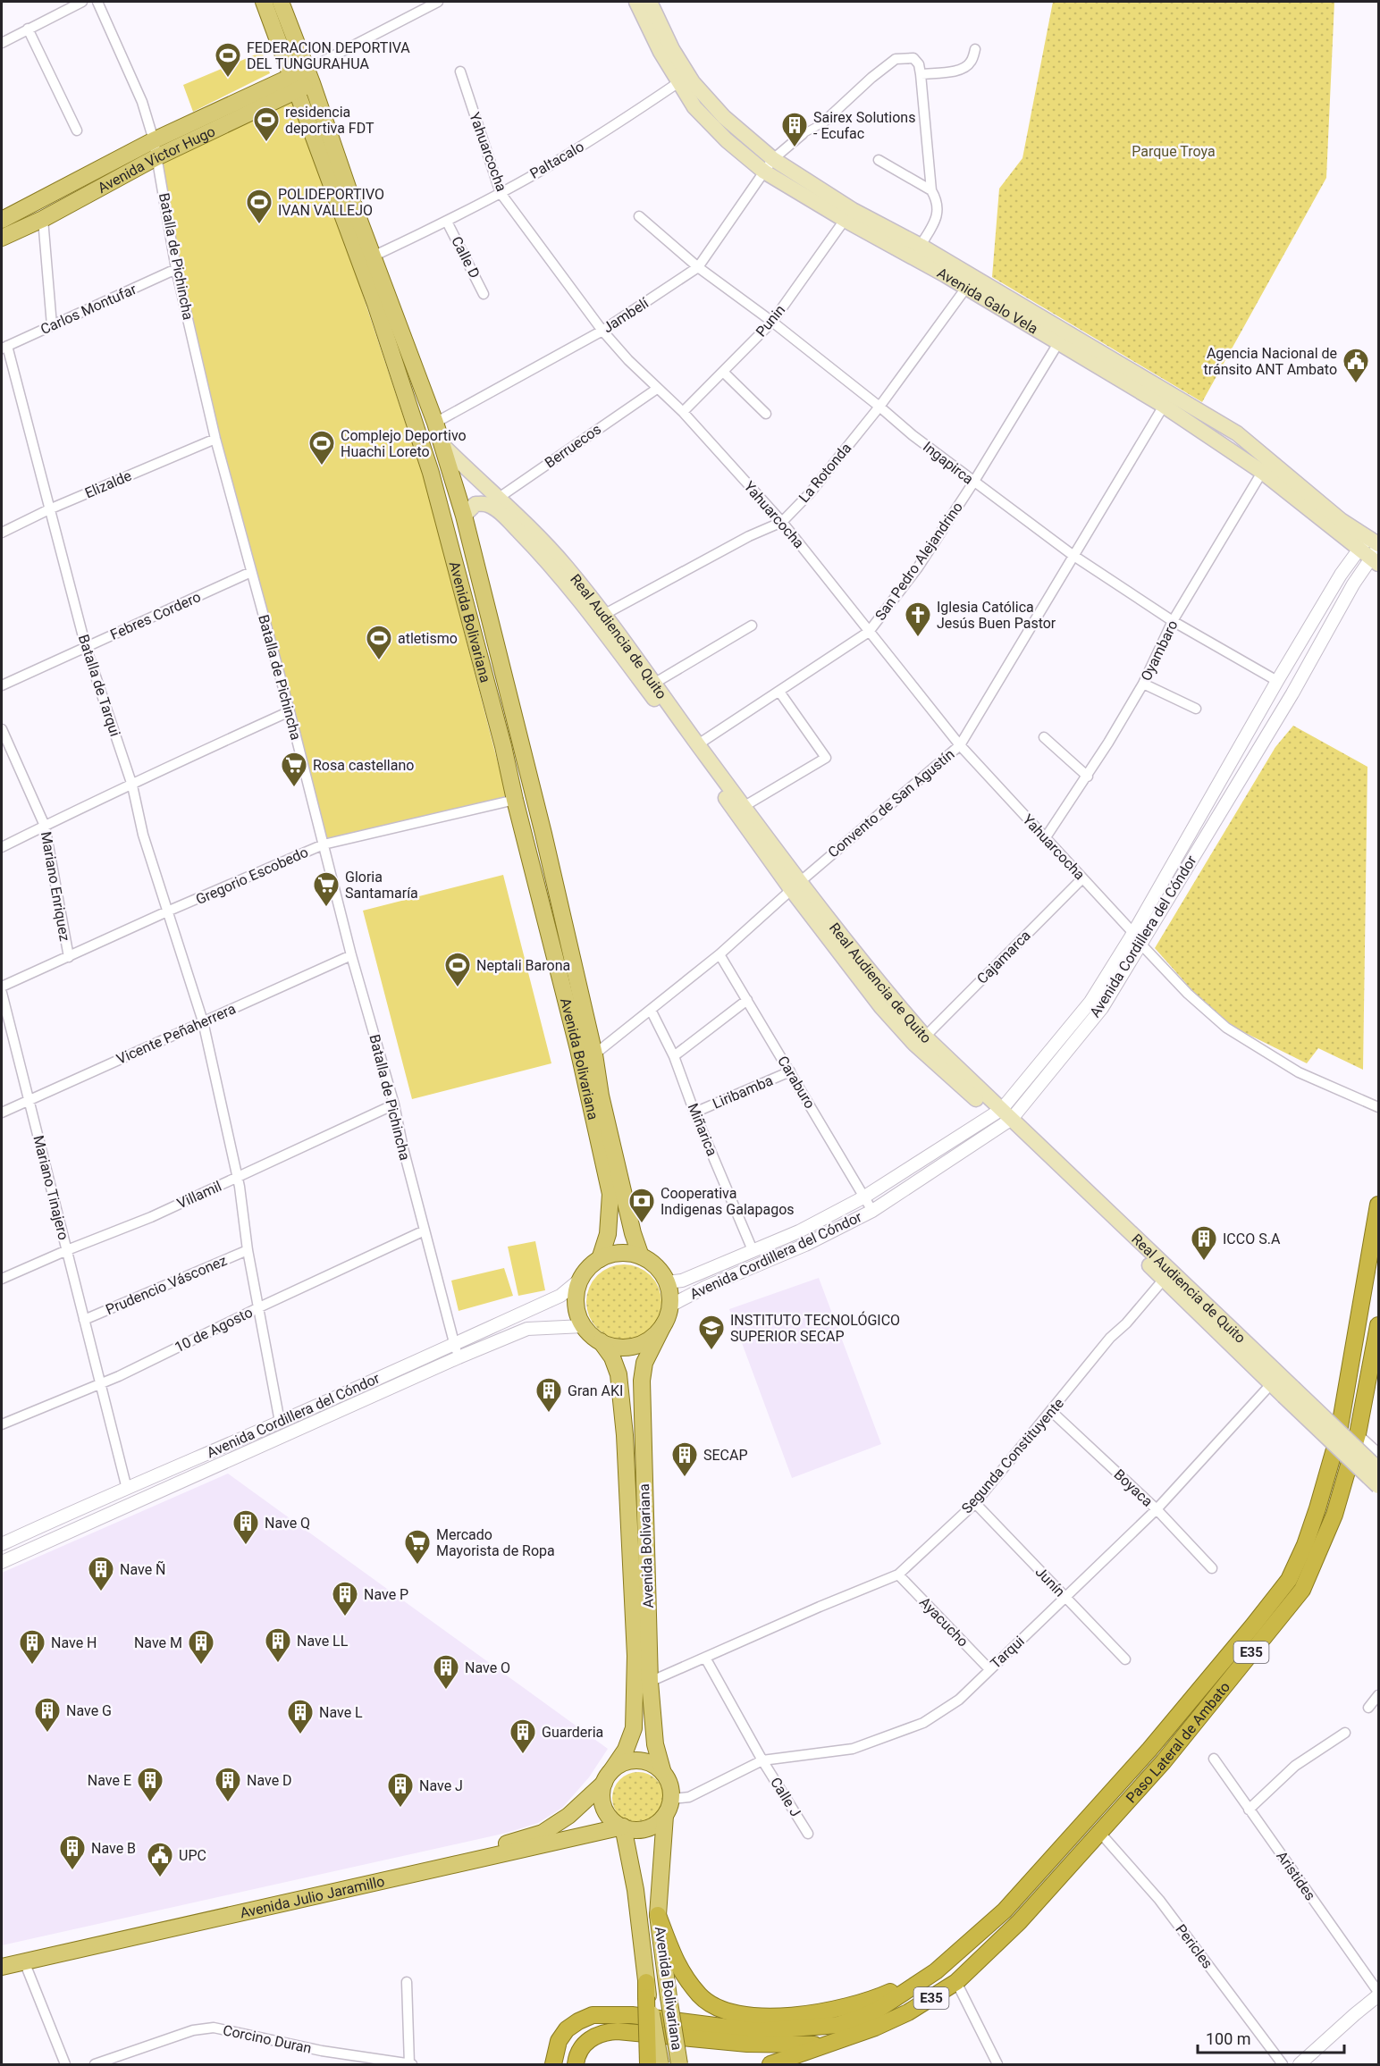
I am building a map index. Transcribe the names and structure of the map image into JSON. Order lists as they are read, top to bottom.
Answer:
{
  "streets": {
    "highway": ["E35", "Paso Lateral de Ambato"],
    "main road": [
      "Avenida Victor Hugo",
      "Avenida Galo Vela",
      "Avenida Bolivariana",
      "Real Audiencia de Quito",
      "Avenida Julio Jaramillo"
    ],
    "street": [
      "Yahuarcocha",
      "Paltacalo",
      "Batalla de Pichincha",
      "Calle D",
      "Carlos Montufar",
      "Jambelí",
      "Punin",
      "Berruecos",
      "Ingapirca",
      "La Rotonda",
      "Elizalde",
      "San Pedro Alejandrino",
      "Febres Cordero",
      "Oyambaro",
      "Batalla de Tarqui",
      "Convento de San Agustín",
      "Gregorio Escobedo",
      "Mariano Enriquez",
      "Avenida Cordillera del Cóndor",
      "Cajamarca",
      "Vicente Peñaherrera",
      "Caraburo",
      "Liribamba",
      "Miñarica",
      "Mariano Tinajero",
      "Villamil",
      "Prudencio Vásconez",
      "10 de Agosto",
      "Segunda Constituyente",
      "Boyaca",
      "Junín",
      "Ayacucho",
      "Tarqui",
      "Calle J",
      "Aristides",
      "Pericles",
      "Corcino Duran"
    ]
  },
  "crossings": [
    ["Yahuarcocha", "Paltacalo"],
    ["Yahuarcocha", "Jambelí"],
    ["Yahuarcocha", "Punin"],
    ["Yahuarcocha", "Berruecos"],
    ["Yahuarcocha", "La Rotonda"],
    ["Yahuarcocha", "San Pedro Alejandrino"],
    ["Yahuarcocha", "Oyambaro"],
    ["Yahuarcocha", "Convento de San Agustín"],
    ["Yahuarcocha", "Avenida Cordillera del Cóndor"],
    ["Yahuarcocha", "Cajamarca"],
    ["Avenida Victor Hugo", "Batalla de Pichincha"],
    ["Avenida Victor Hugo", "Avenida Bolivariana"],
    ["Paltacalo", "Calle D"],
    ["Paltacalo", "Avenida Galo Vela"],
    ["Paltacalo", "Avenida Bolivariana"],
    ["Batalla de Pichincha", "Carlos Montufar"],
    ["Batalla de Pichincha", "Elizalde"],
    ["Batalla de Pichincha", "Febres Cordero"],
    ["Batalla de Pichincha", "Gregorio Escobedo"],
    ["Batalla de Pichincha", "Avenida Cordillera del Cóndor"],
    ["Batalla de Pichincha", "Vicente Peñaherrera"],
    ["Batalla de Pichincha", "Villamil"],
    ["Batalla de Pichincha", "10 de Agosto"],
    ["Avenida Galo Vela", "Jambelí"],
    ["Avenida Galo Vela", "Punin"],
    ["Avenida Galo Vela", "La Rotonda"],
    ["Avenida Galo Vela", "San Pedro Alejandrino"],
    ["Avenida Galo Vela", "Oyambaro"],
    ["Avenida Galo Vela", "Convento de San Agustín"],
    ["Avenida Galo Vela", "Avenida Cordillera del Cóndor"],
    ["Carlos Montufar", "Batalla de Tarqui"],
    ["Jambelí", "Ingapirca"],
    ["Jambelí", "Avenida Bolivariana"],
    ["Punin", "Ingapirca"],
    ["Berruecos", "Real Audiencia de Quito"],
    ["Ingapirca", "La Rotonda"],
    ["Ingapirca", "San Pedro Alejandrino"],
    ["Ingapirca", "Oyambaro"],
    ["Ingapirca", "Convento de San Agustín"],
    ["Ingapirca", "Avenida Cordillera del Cóndor"],
    ["La Rotonda", "Real Audiencia de Quito"],
    ["Elizalde", "Batalla de Tarqui"],
    ["San Pedro Alejandrino", "Real Audiencia de Quito"],
    ["Febres Cordero", "Batalla de Tarqui"],
    ["Avenida Bolivariana", "Real Audiencia de Quito"],
    ["Avenida Bolivariana", "Convento de San Agustín"],
    ["Avenida Bolivariana", "Gregorio Escobedo"],
    ["Avenida Bolivariana", "Avenida Cordillera del Cóndor"],
    ["Avenida Bolivariana", "Segunda Constituyente"],
    ["Avenida Bolivariana", "Tarqui"],
    ["Avenida Bolivariana", "Avenida Julio Jaramillo"],
    ["Real Audiencia de Quito", "Convento de San Agustín"],
    ["Real Audiencia de Quito", "Avenida Cordillera del Cóndor"],
    ["Real Audiencia de Quito", "Cajamarca"],
    ["Real Audiencia de Quito", "Segunda Constituyente"],
    ["Real Audiencia de Quito", "Tarqui"],
    ["Batalla de Tarqui", "Gregorio Escobedo"],
    ["Batalla de Tarqui", "Vicente Peñaherrera"],
    ["Batalla de Tarqui", "Villamil"],
    ["Convento de San Agustín", "Caraburo"],
    ["Convento de San Agustín", "Miñarica"],
    ["Gregorio Escobedo", "Mariano Enriquez"],
    ["Avenida Cordillera del Cóndor", "Caraburo"],
    ["Avenida Cordillera del Cóndor", "Miñarica"],
    ["Avenida Cordillera del Cóndor", "Mariano Tinajero"],
    ["Vicente Peñaherrera", "Mariano Tinajero"],
    ["Caraburo", "Liribamba"],
    ["Liribamba", "Miñarica"],
    ["Mariano Tinajero", "Villamil"],
    ["Mariano Tinajero", "Prudencio Vásconez"],
    ["Mariano Tinajero", "10 de Agosto"],
    ["Segunda Constituyente", "Boyaca"],
    ["Segunda Constituyente", "Junín"],
    ["Segunda Constituyente", "Ayacucho"],
    ["Segunda Constituyente", "Calle J"],
    ["Boyaca", "Tarqui"],
    ["Junín", "Tarqui"],
    ["Ayacucho", "Tarqui"],
    ["Tarqui", "Calle J"],
    ["Tarqui", "Avenida Julio Jaramillo"],
    ["Paso Lateral de Ambato", "Pericles"]
  ],
  "parks": ["Parque Troya"],
  "places": {
    "sports": [
      "FEDERACION DEPORTIVA DEL TUNGURAHUA",
      "residencia deportiva FDT",
      "POLIDEPORTIVO IVAN VALLEJO",
      "Complejo Deportivo Huachi Loreto",
      "atletismo",
      "Neptali Barona"
    ],
    "building": [
      "Sairex Solutions - Ecufac",
      "ICCO S.A",
      "Gran AKI",
      "SECAP",
      "Nave Q",
      "Nave Ñ",
      "Nave P",
      "Nave LL",
      "Nave H",
      "Nave M",
      "Nave O",
      "Nave G",
      "Nave L",
      "Guarderia",
      "Nave E",
      "Nave D",
      "Nave J",
      "Nave B"
    ],
    "public building": ["Agencia Nacional de tránsito ANT Ambato", "UPC"],
    "church": ["Iglesia Católica Jesús Buen Pastor"],
    "supermarket": ["Rosa castellano", "Gloria Santamaría", "Mercado Mayorista de Ropa"],
    "bank": ["Cooperativa Indigenas Galapagos"],
    "school or university": ["INSTITUTO TECNOLÓGICO SUPERIOR SECAP"]
  },
  "scale_bar": "100 m"
}
